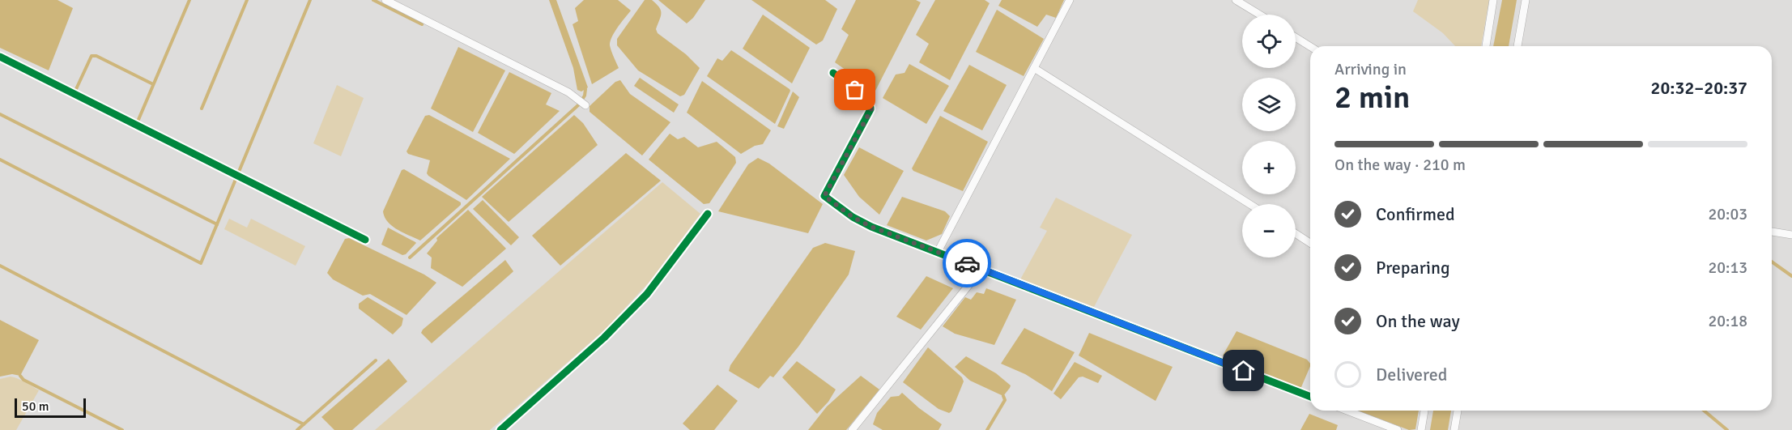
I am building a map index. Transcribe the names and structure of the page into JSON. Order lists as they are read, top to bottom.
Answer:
{
  "scale_bar": "50 m",
  "page": {
    "map_buttons": ["+", "−"],
    "heading": ["2 min", "Arriving in", "20:32–20:37"],
    "bar": "On the way · 210 m",
    "list": [
      ["Confirmed", "20:03"],
      ["Preparing", "20:13"],
      ["On the way", "20:18"],
      "Delivered"
    ],
    "scale": "50 m"
  }
}
